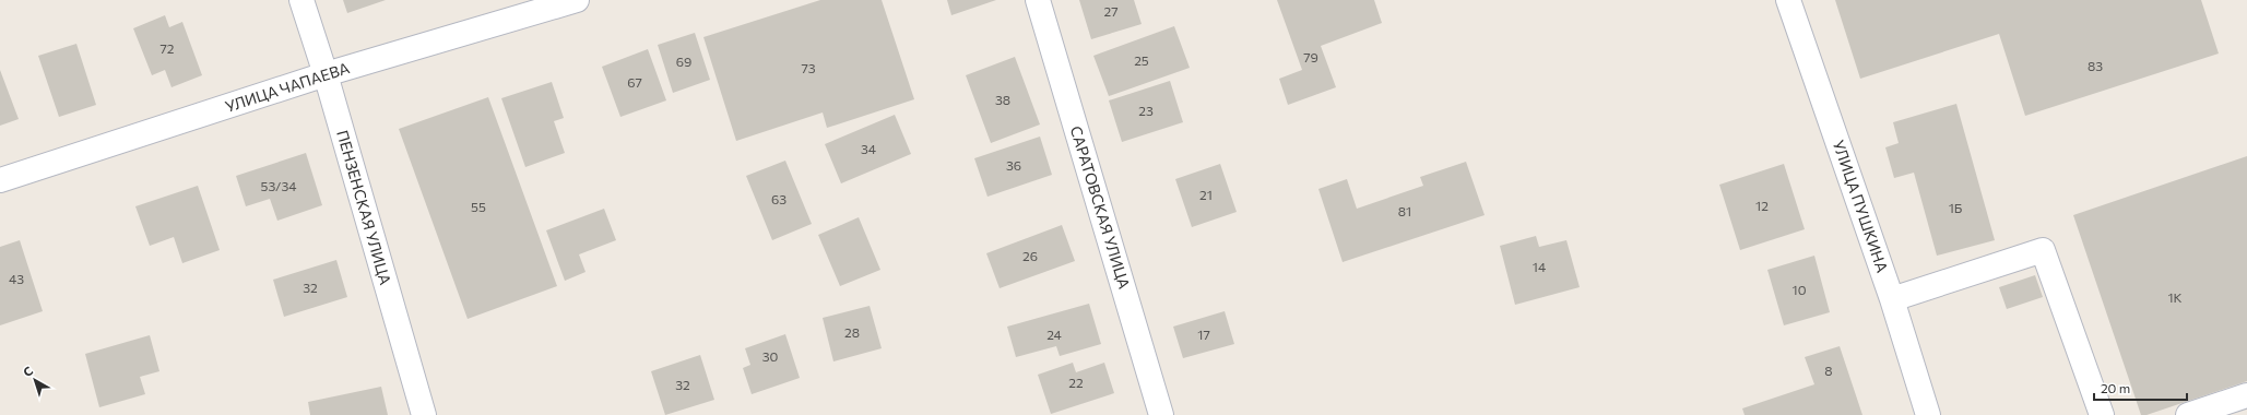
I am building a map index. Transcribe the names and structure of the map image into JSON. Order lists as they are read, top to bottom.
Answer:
{
  "streets": {
    "street": [
      "УЛИЦА ЧАПАЕВА",
      "УЛИЦА ПУШКИНА",
      "ПЕНЗЕНСКАЯ УЛИЦА",
      "САРАТОВСКАЯ УЛИЦА"
    ]
  },
  "crossings": [
    ["УЛИЦА ЧАПАЕВА", "ПЕНЗЕНСКАЯ УЛИЦА"]
  ],
  "house_numbers": [
    "27",
    "72",
    "79",
    "25",
    "69",
    "83",
    "73",
    "67",
    "38",
    "23",
    "34",
    "36",
    "53/34",
    "21",
    "63",
    "12",
    "55",
    "1Б",
    "81",
    "26",
    "14",
    "43",
    "32",
    "10",
    "1К",
    "28",
    "24",
    "17",
    "30",
    "8",
    "22",
    "32"
  ],
  "scale_bar": "20 m",
  "north": "top left"
}
